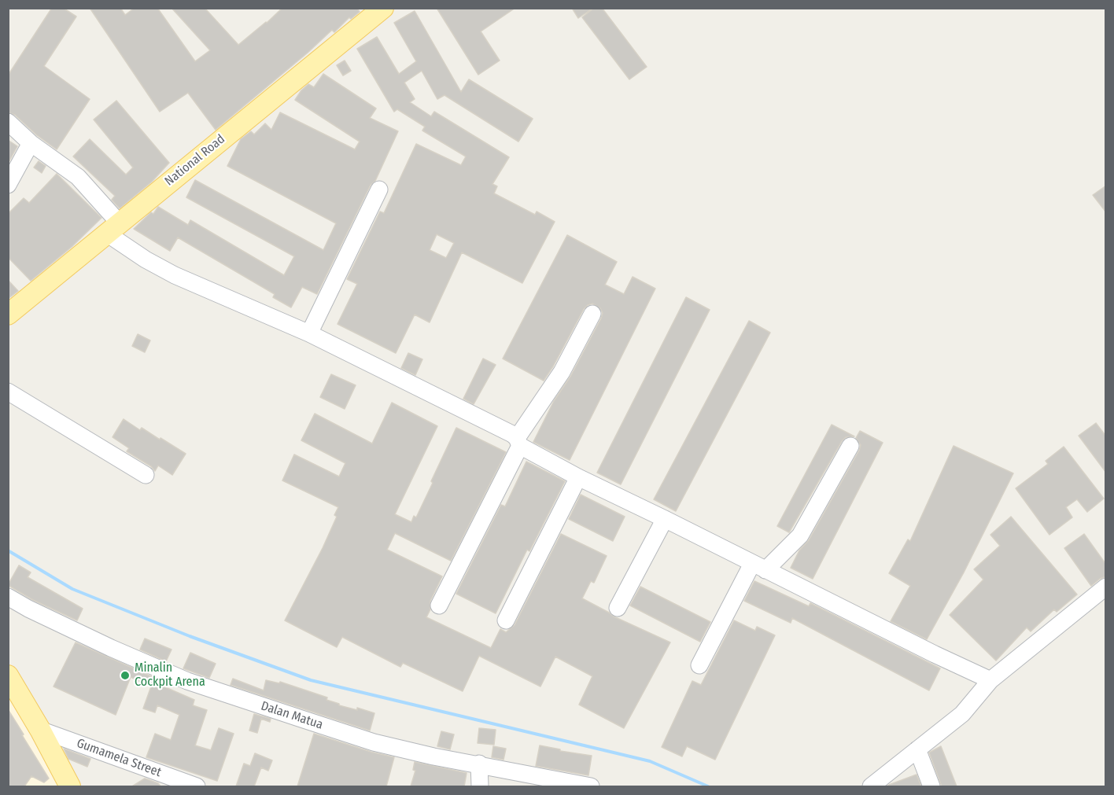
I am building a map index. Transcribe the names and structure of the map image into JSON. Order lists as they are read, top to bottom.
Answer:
{
  "streets": {
    "main road": ["National Road"],
    "street": ["Dalan Matua", "Gumamela Street"]
  },
  "places": ["Minalin Cockpit Arena"]
}
